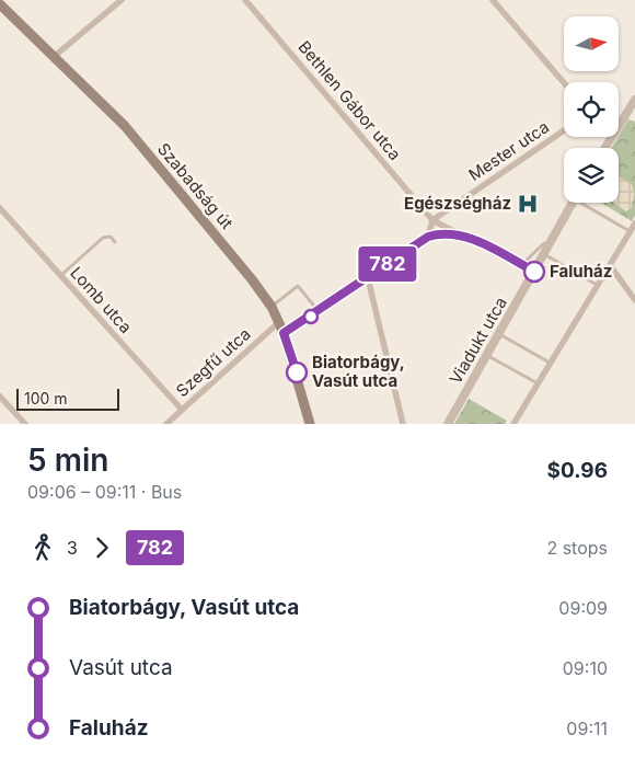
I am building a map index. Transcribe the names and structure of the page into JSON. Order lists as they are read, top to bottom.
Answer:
{
  "streets": {
    "main road": ["Szabadság út"],
    "street": [
      "Bethlen Gábor utca",
      "Mester utca",
      "Lomb utca",
      "Viadukt utca",
      "Szegfű utca"
    ]
  },
  "crossings": [
    ["Bethlen Gábor utca", "Mester utca"],
    ["Bethlen Gábor utca", "Viadukt utca"],
    ["Szabadság út", "Szegfű utca"],
    ["Lomb utca", "Szegfű utca"]
  ],
  "places": {
    "hospital": ["Egészségház"],
    "other": ["Faluház", "Biatorbágy, Vasút utca"]
  },
  "lines": ["bus line 782"],
  "scale_bar": "100 m",
  "north": "right",
  "page": {
    "on_map": "782",
    "scale": "100 m",
    "heading": ["5 min", "09:06 – 09:11 · Bus", "$0.96"],
    "legs": ["3", "782", "2 stops"],
    "list": [
      {
        "name": "Biatorbágy, Vasút utca",
        "value": "09:09"
      },
      {
        "name": "Vasút utca",
        "value": "09:10"
      },
      {
        "name": "Faluház",
        "value": "09:11"
      }
    ]
  }
}
